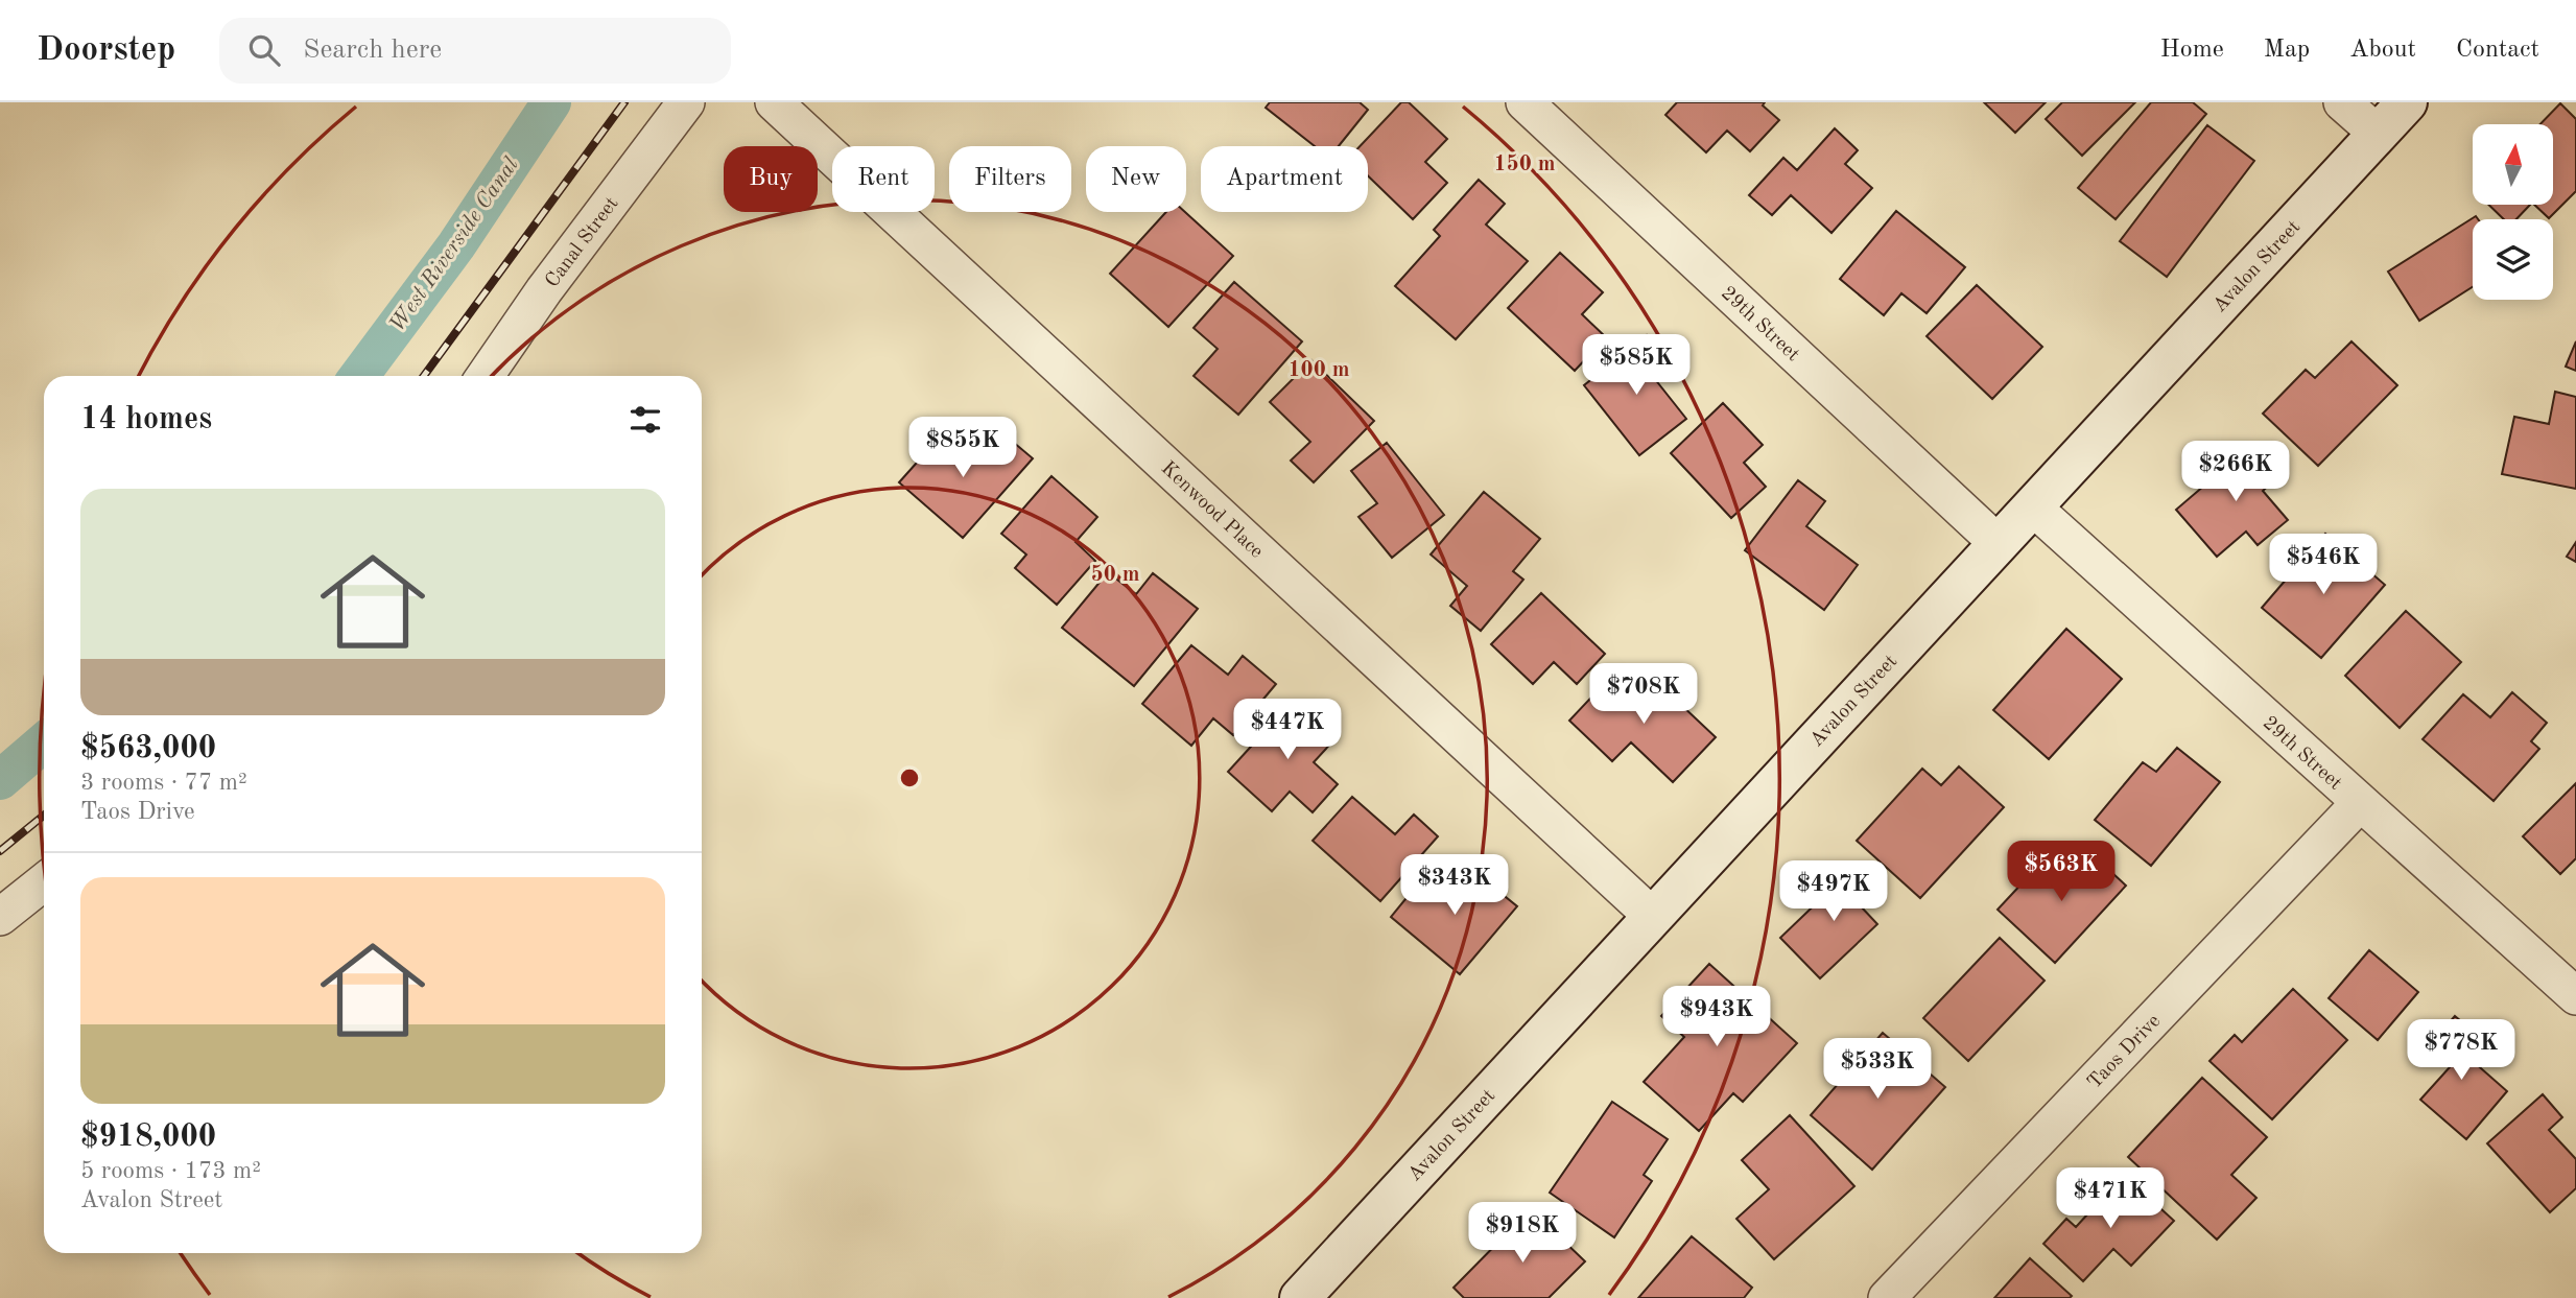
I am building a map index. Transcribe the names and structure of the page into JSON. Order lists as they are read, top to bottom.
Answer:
{
  "streets": {
    "street": [
      "Canal Street",
      "Avalon Street",
      "29th Street",
      "Kenwood Place",
      "Taos Drive"
    ]
  },
  "crossings": [
    ["Avalon Street", "29th Street"],
    ["Avalon Street", "Kenwood Place"],
    ["29th Street", "Taos Drive"]
  ],
  "water": ["West Riverside Canal"],
  "north": "top",
  "page": {
    "header": "Doorstep",
    "search": "Search here",
    "nav": [
      "Home",
      "Map",
      "About",
      "Contact"
    ],
    "chip": [
      "Buy",
      "Rent",
      "Filters",
      "New",
      "Apartment"
    ],
    "price": [
      "$585K",
      "$855K",
      "$266K",
      "$546K",
      "$708K",
      "$447K",
      "$563K",
      "$343K",
      "$497K",
      "$943K",
      "$778K",
      "$533K",
      "$471K",
      "$918K"
    ],
    "heading": "14 homes",
    "list": [
      {
        "name": "$563,000",
        "note": "3 rooms · 77 m² · Taos Drive"
      },
      {
        "name": "$918,000",
        "note": "5 rooms · 173 m² · Avalon Street"
      }
    ]
  },
  "rings": ["150 m", "100 m", "50 m"]
}
